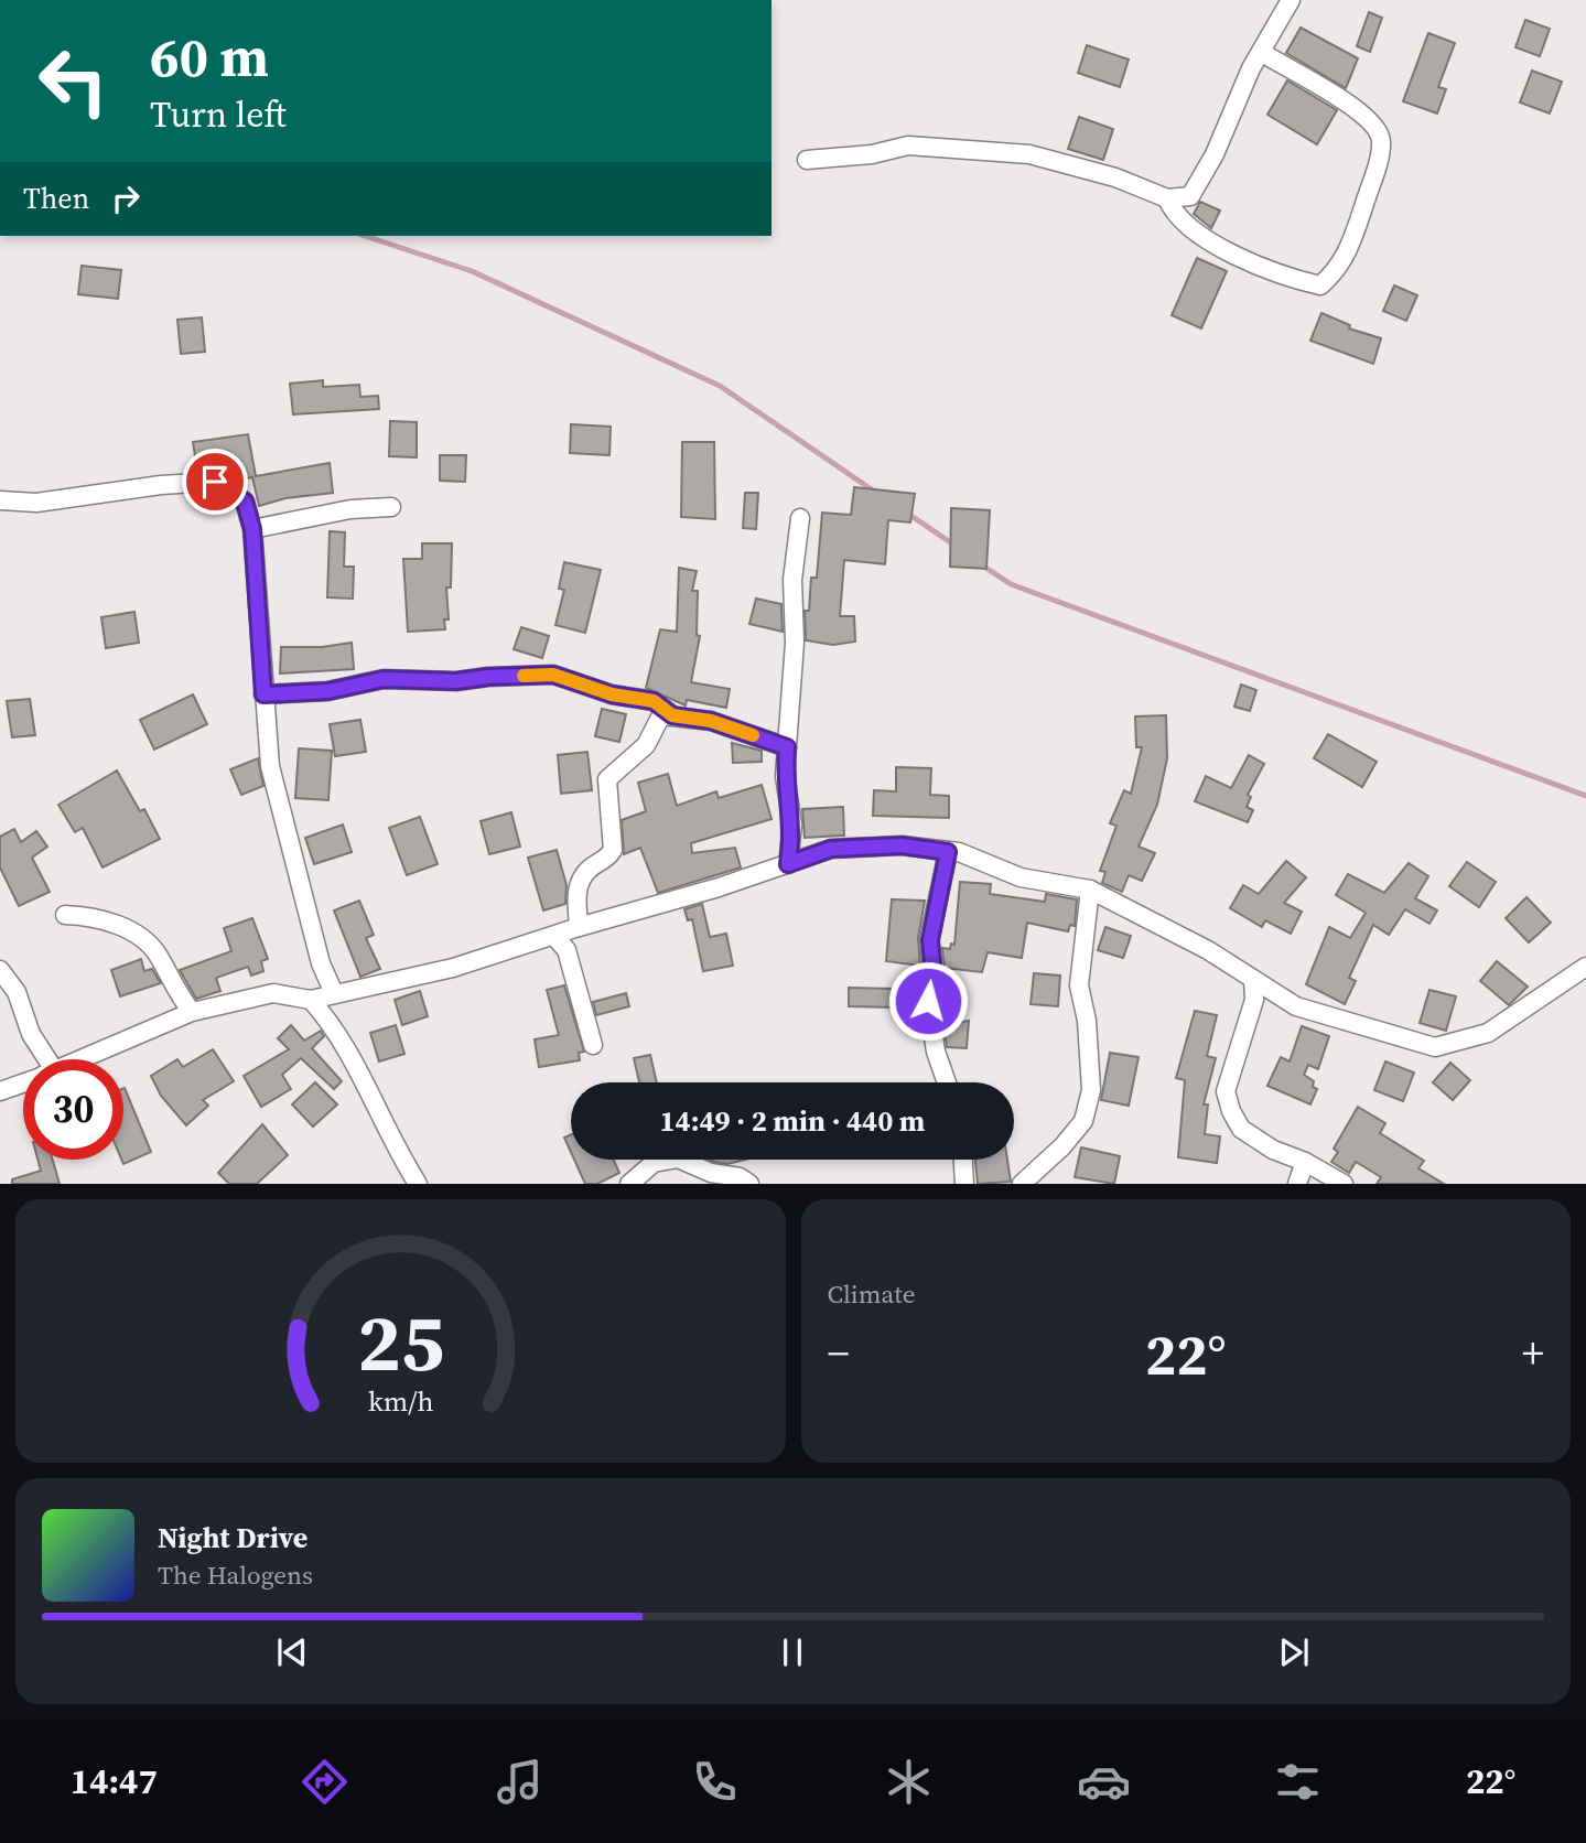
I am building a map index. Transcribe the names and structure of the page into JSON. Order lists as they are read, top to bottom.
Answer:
{
  "page": {
    "turn": ["60 m", "Turn left"],
    "then": "Then",
    "limit": "30",
    "trip": "14:49 · 2 min · 440 m",
    "tile": "Climate",
    "heat": ["−", "22°", "+"],
    "song": ["Night Drive", "The Halogens"],
    "tabs": ["14:47", "22°"],
    "gauge": ["25", "km/h"]
  }
}
